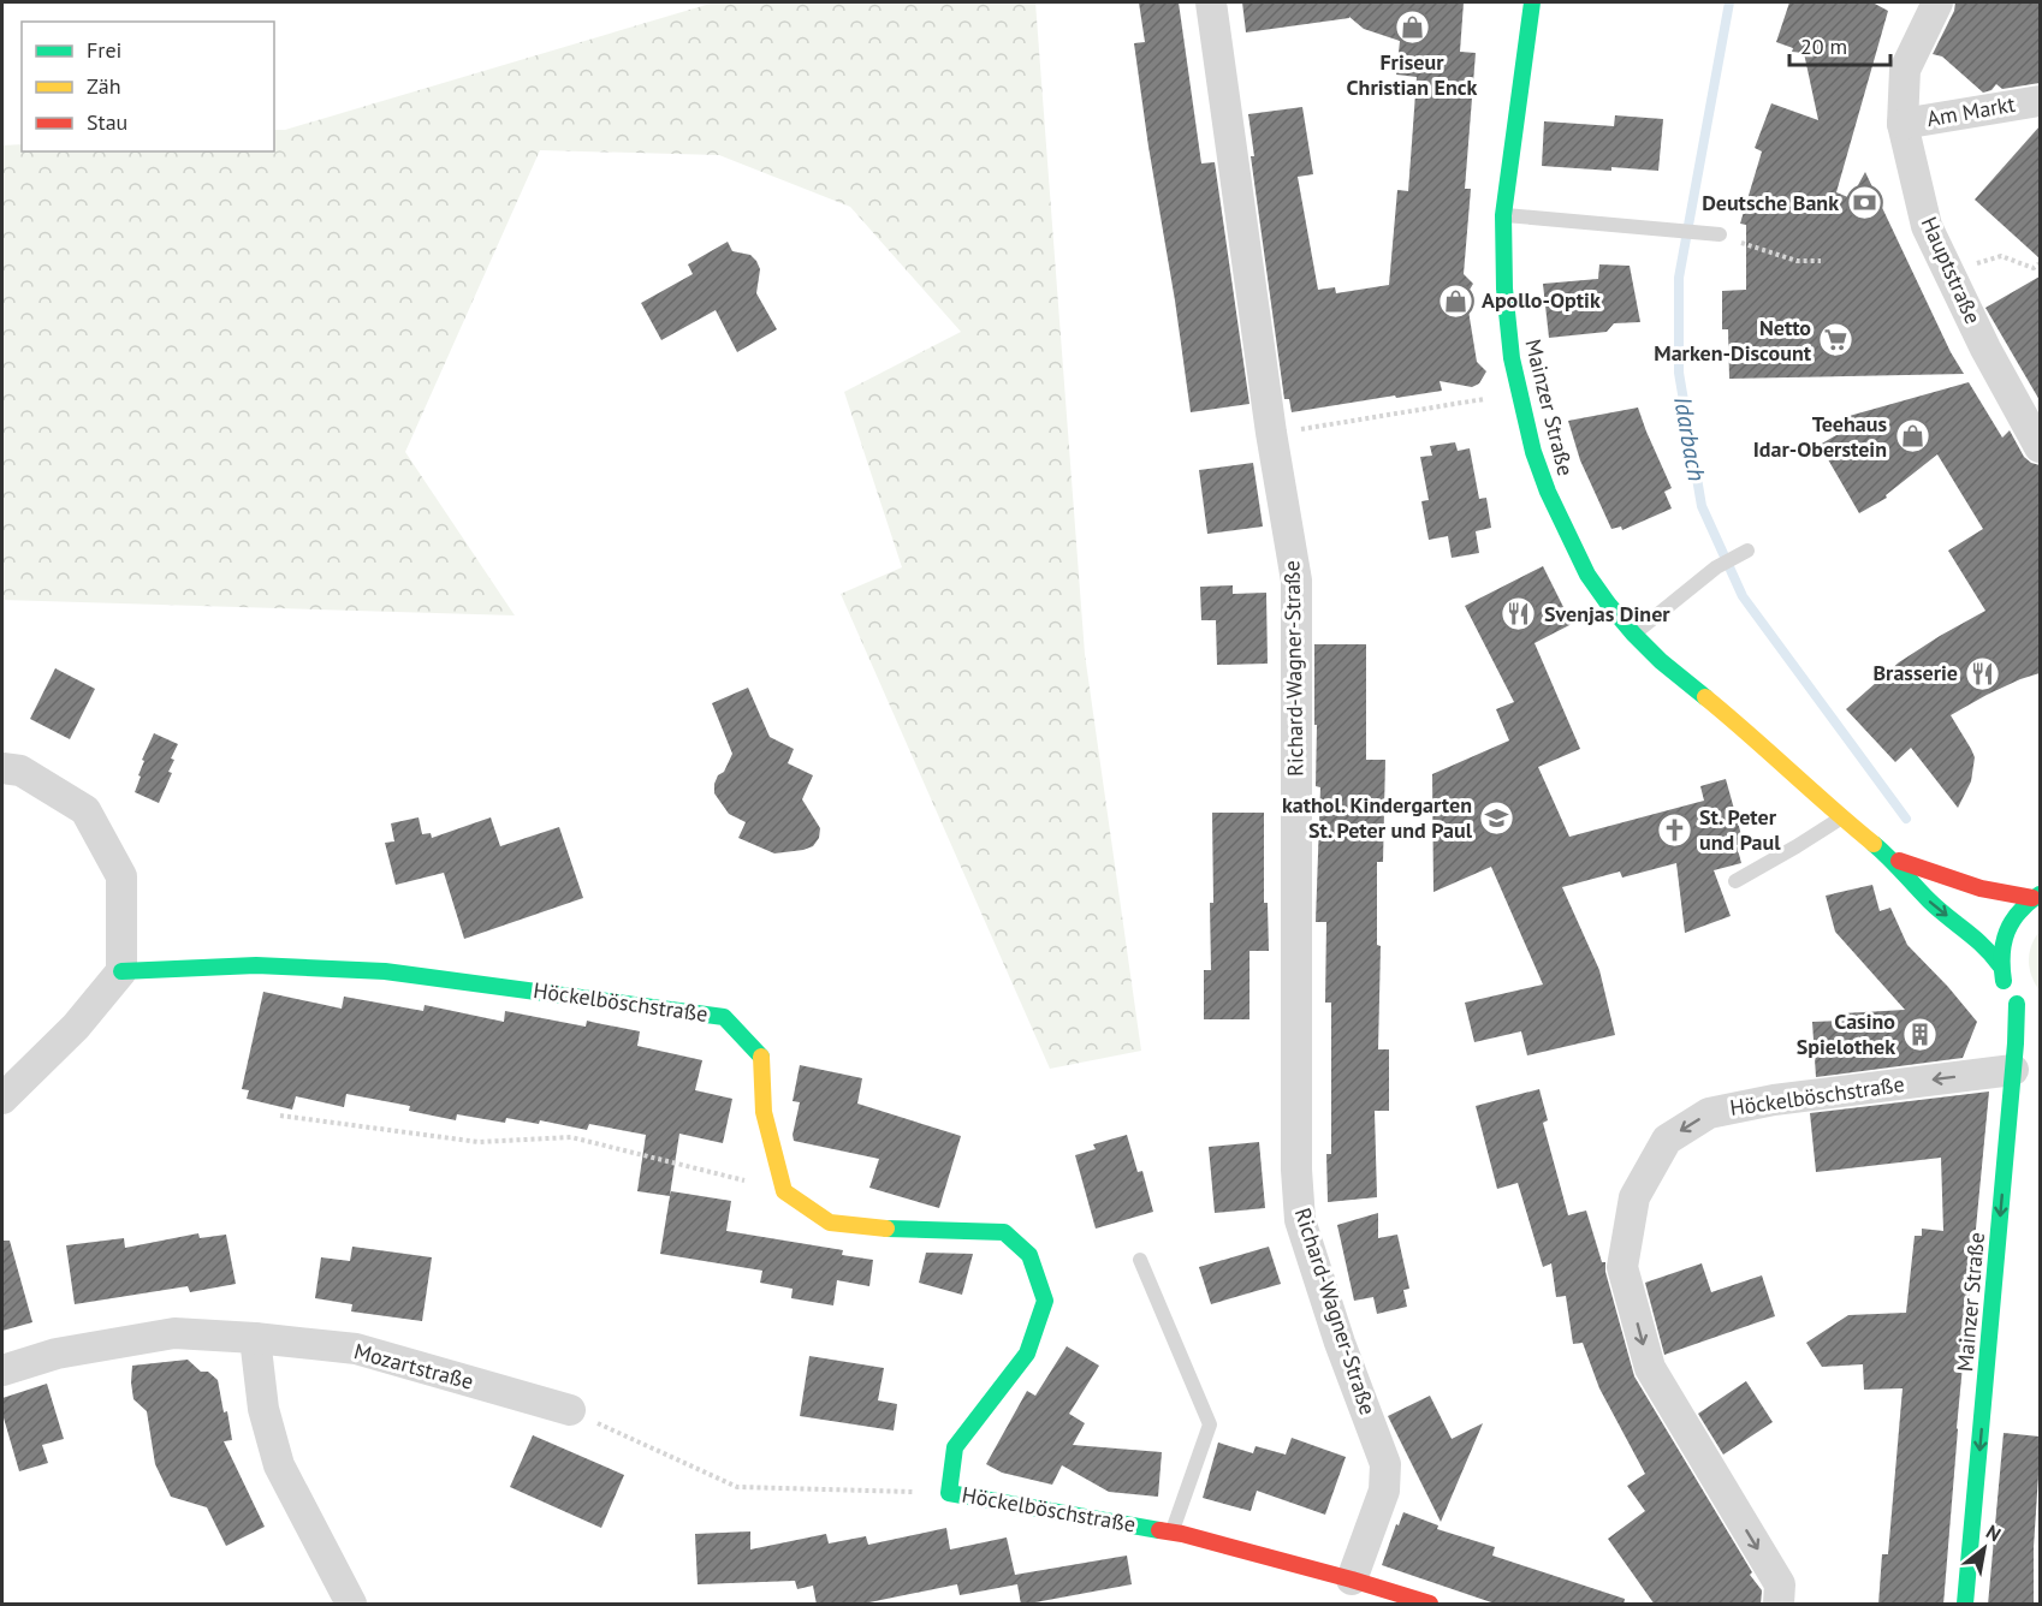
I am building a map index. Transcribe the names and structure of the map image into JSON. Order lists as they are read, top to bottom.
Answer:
{
  "streets": {
    "main road": ["Mainzer Straße", "Höckelböschstraße"],
    "street": [
      "Am Markt",
      "Hauptstraße",
      "Richard-Wagner-Straße",
      "Mozartstraße"
    ]
  },
  "crossings": [
    ["Am Markt", "Hauptstraße"],
    ["Mainzer Straße", "Höckelböschstraße"],
    ["Richard-Wagner-Straße", "Höckelböschstraße"]
  ],
  "water": ["Idarbach"],
  "places": {
    "shop": ["Friseur Christian Enck", "Apollo-Optik", "Teehaus Idar-Oberstein"],
    "bank": ["Deutsche Bank"],
    "supermarket": ["Netto Marken-Discount"],
    "restaurant": ["Svenjas Diner", "Brasserie"],
    "school or university": ["kathol. Kindergarten St. Peter und Paul"],
    "church": ["St. Peter und Paul"],
    "building": ["Casino Spielothek"]
  },
  "legend": ["Frei", "Zäh", "Stau"],
  "scale_bar": "20 m",
  "north": "top right"
}
